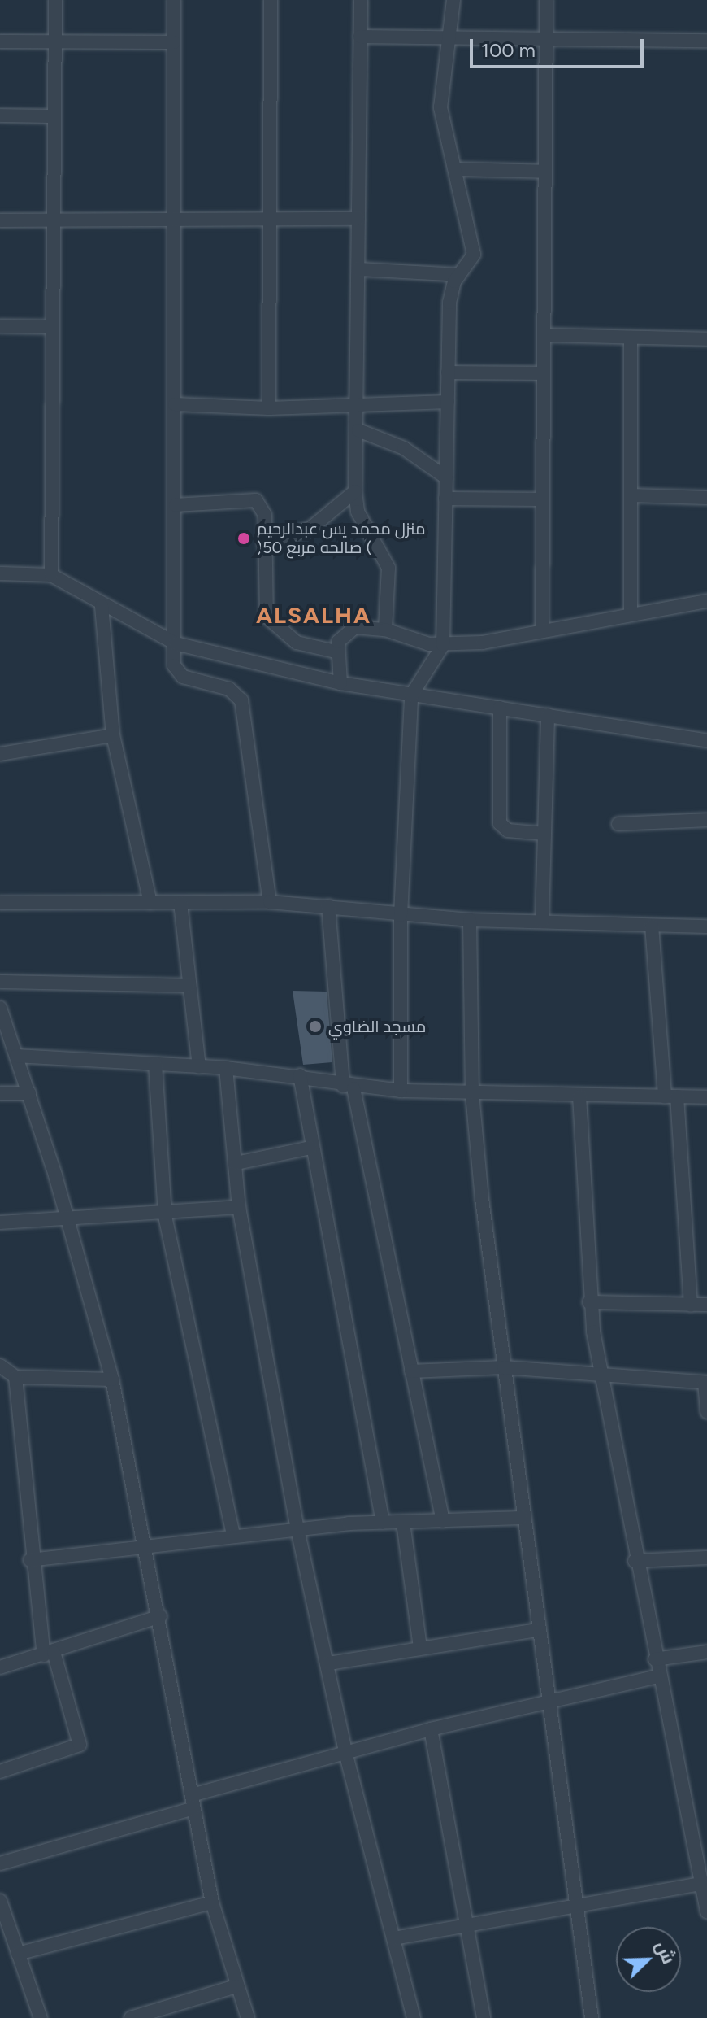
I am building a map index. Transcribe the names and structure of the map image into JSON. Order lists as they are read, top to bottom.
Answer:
{
  "districts": ["ALSALHA"],
  "places": ["منزل محمد يس عبدالرحيم )صالحه مربع 50 (", "مسجد الضاوي"],
  "scale_bar": "100 m",
  "north": "top right"
}
